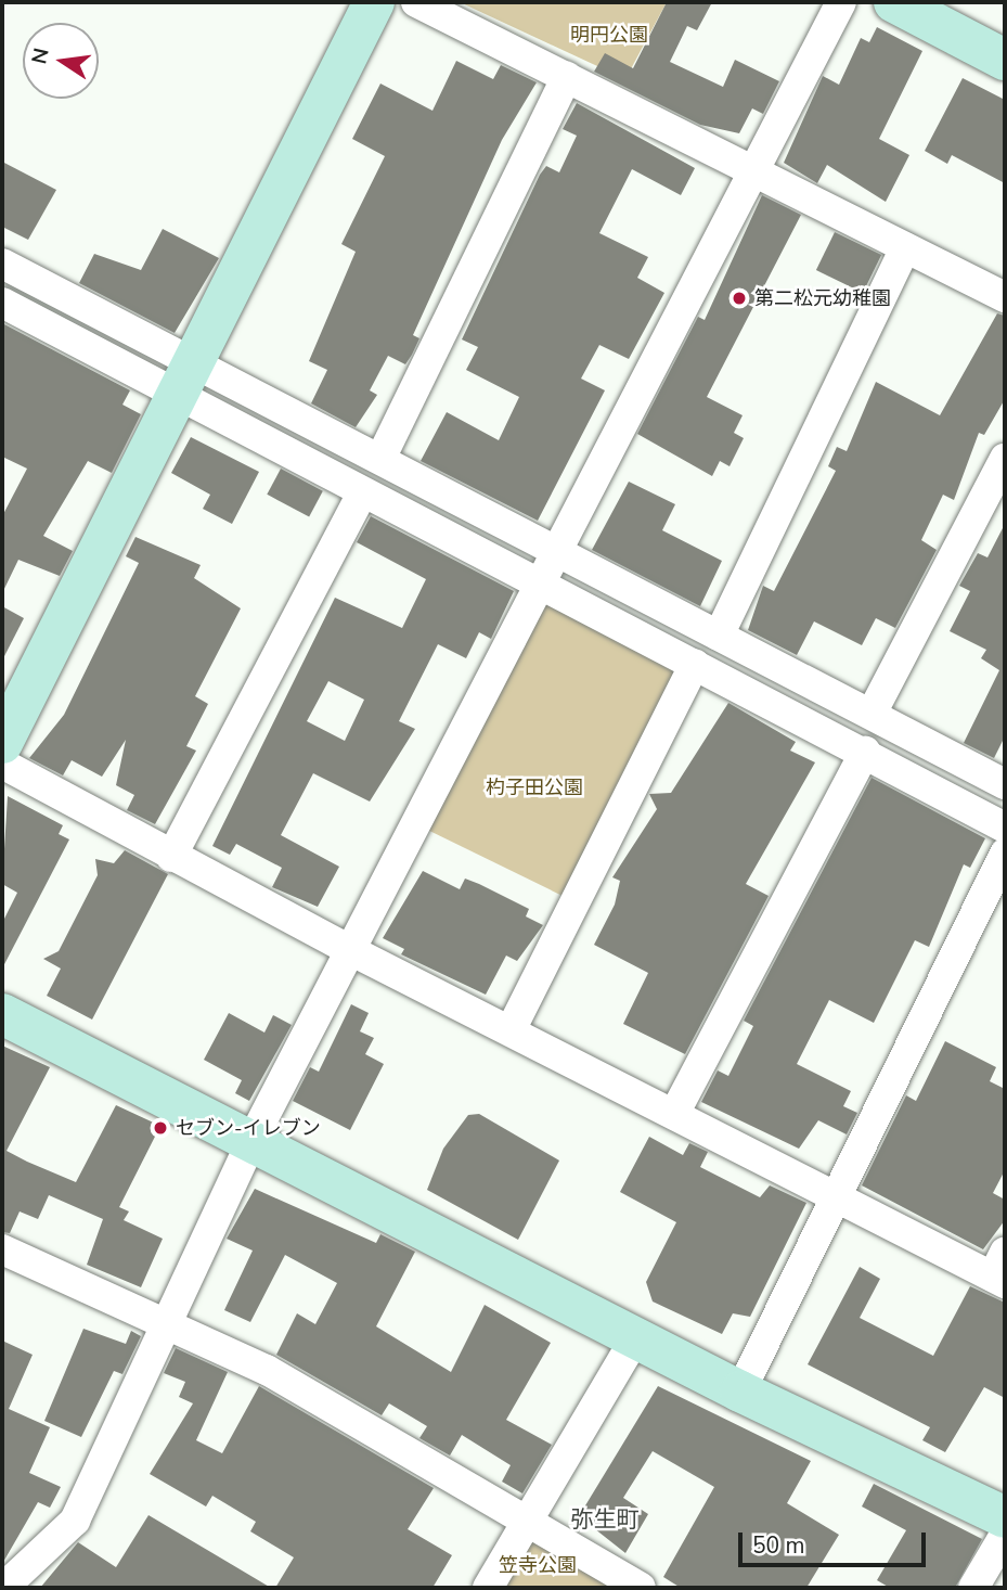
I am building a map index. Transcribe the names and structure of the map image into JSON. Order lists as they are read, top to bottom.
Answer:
{
  "districts": ["弥生町"],
  "parks": ["明円公園", "杓子田公園", "笠寺公園"],
  "places": ["第二松元幼稚園", "セブン-イレブン"],
  "scale_bar": "50 m",
  "north": "left"
}
